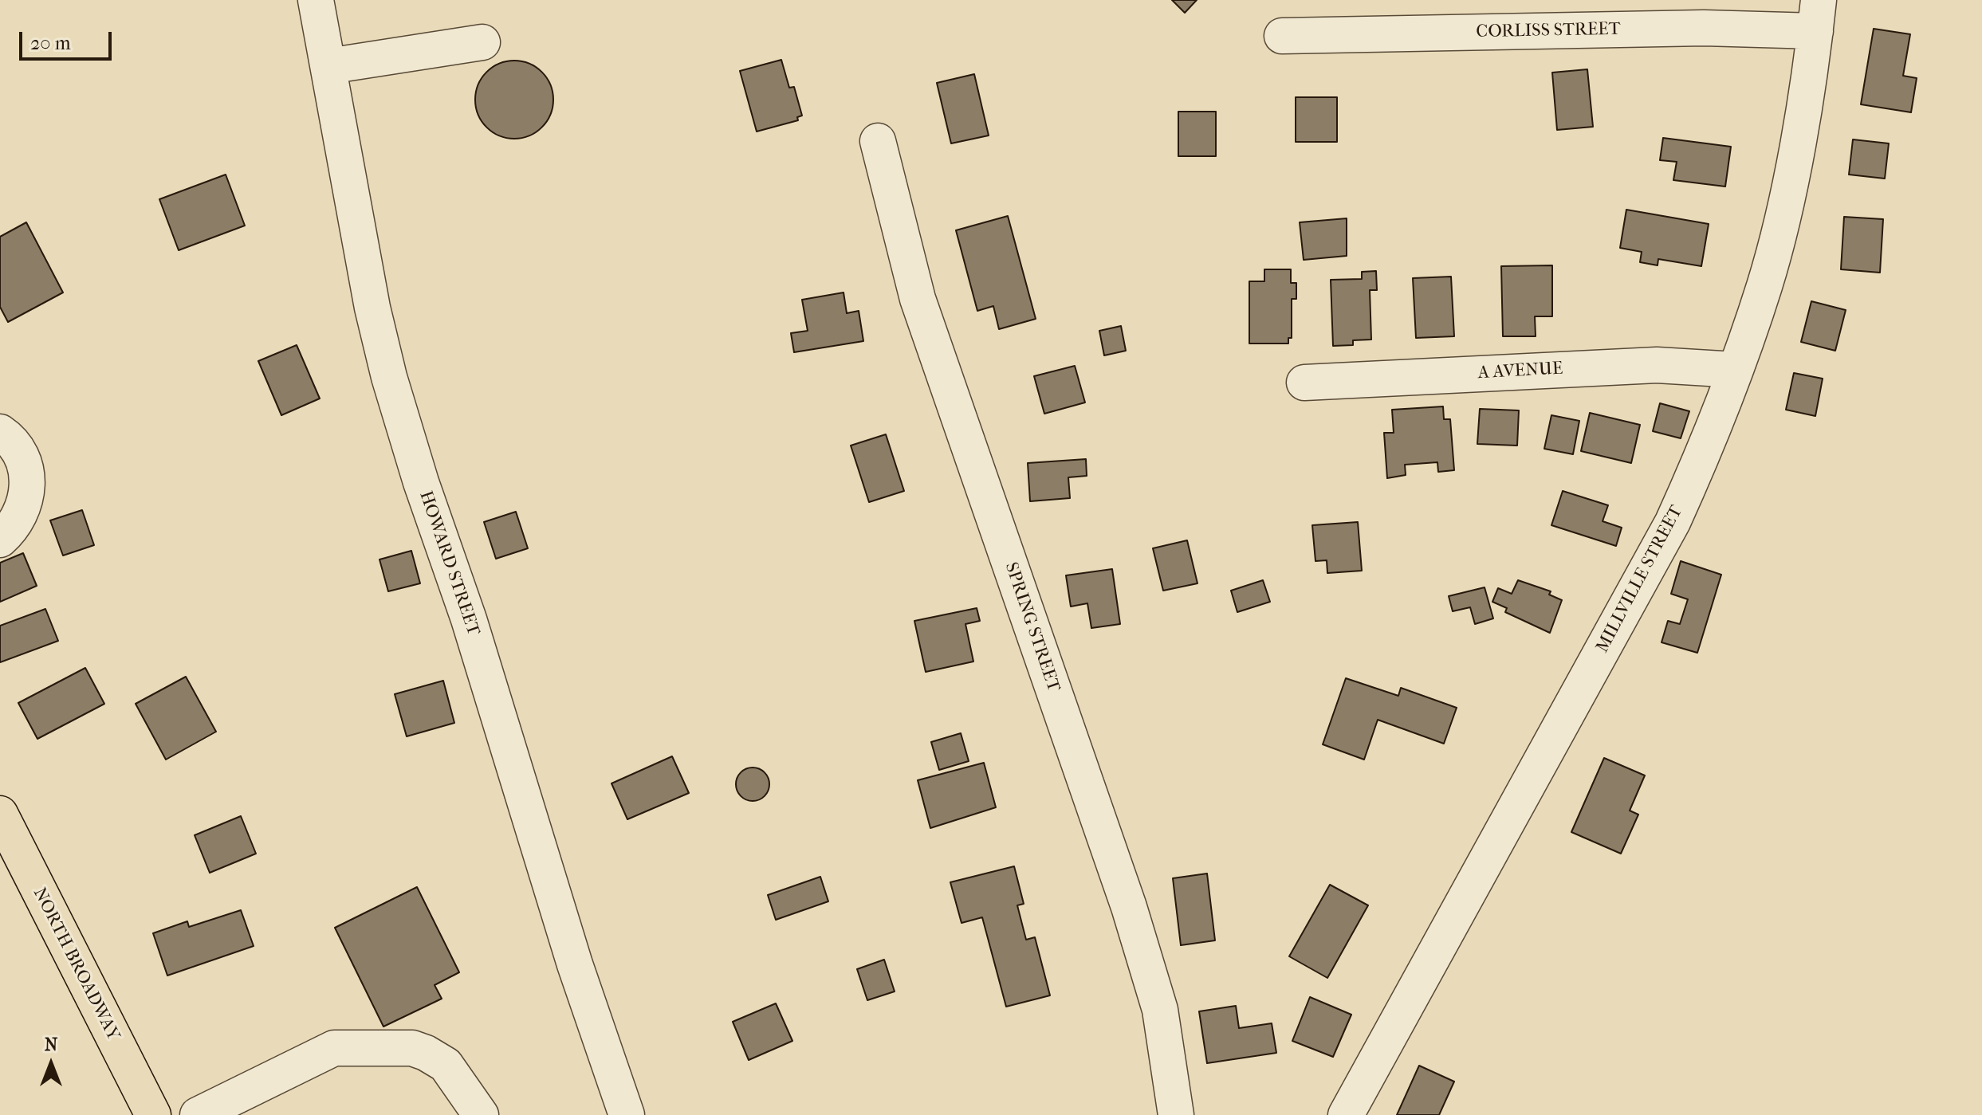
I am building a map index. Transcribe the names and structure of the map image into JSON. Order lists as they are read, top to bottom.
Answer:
{
  "streets": {
    "main road": ["NORTH BROADWAY"],
    "street": [
      "CORLISS STREET",
      "A AVENUE",
      "HOWARD STREET",
      "MILLVILLE STREET",
      "SPRING STREET"
    ]
  },
  "crossings": [
    ["CORLISS STREET", "MILLVILLE STREET"],
    ["A AVENUE", "MILLVILLE STREET"]
  ],
  "scale_bar": "20 m",
  "north": "top"
}
